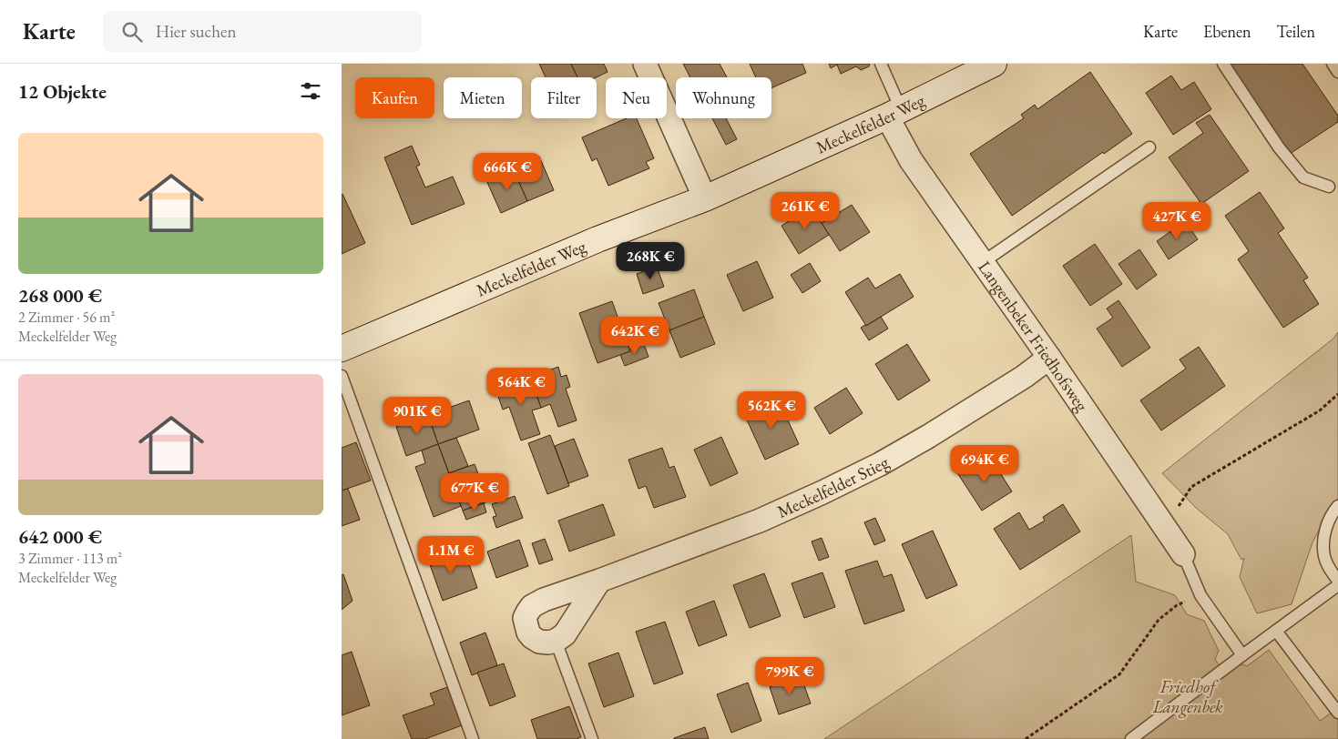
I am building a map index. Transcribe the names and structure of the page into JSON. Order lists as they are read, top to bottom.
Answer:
{
  "streets": {
    "main road": ["Meckelfelder Weg"],
    "street": ["Langenbeker Friedhofsweg", "Meckelfelder Stieg"]
  },
  "crossings": [
    ["Meckelfelder Weg", "Langenbeker Friedhofsweg"],
    ["Langenbeker Friedhofsweg", "Meckelfelder Stieg"]
  ],
  "parks": ["Friedhof Langenbek"],
  "page": {
    "header": "Karte",
    "search": "Hier suchen",
    "nav": ["Karte", "Ebenen", "Teilen"],
    "heading": "12 Objekte",
    "chip": [
      "Kaufen",
      "Mieten",
      "Filter",
      "Neu",
      "Wohnung"
    ],
    "list": [
      {
        "name": "268 000 €",
        "note": "2 Zimmer · 56 m² · Meckelfelder Weg"
      },
      {
        "name": "642 000 €",
        "note": "3 Zimmer · 113 m² · Meckelfelder Weg"
      }
    ],
    "price": [
      "666K €",
      "261K €",
      "427K €",
      "268K €",
      "642K €",
      "564K €",
      "562K €",
      "901K €",
      "694K €",
      "677K €",
      "1.1M €",
      "799K €"
    ]
  }
}
